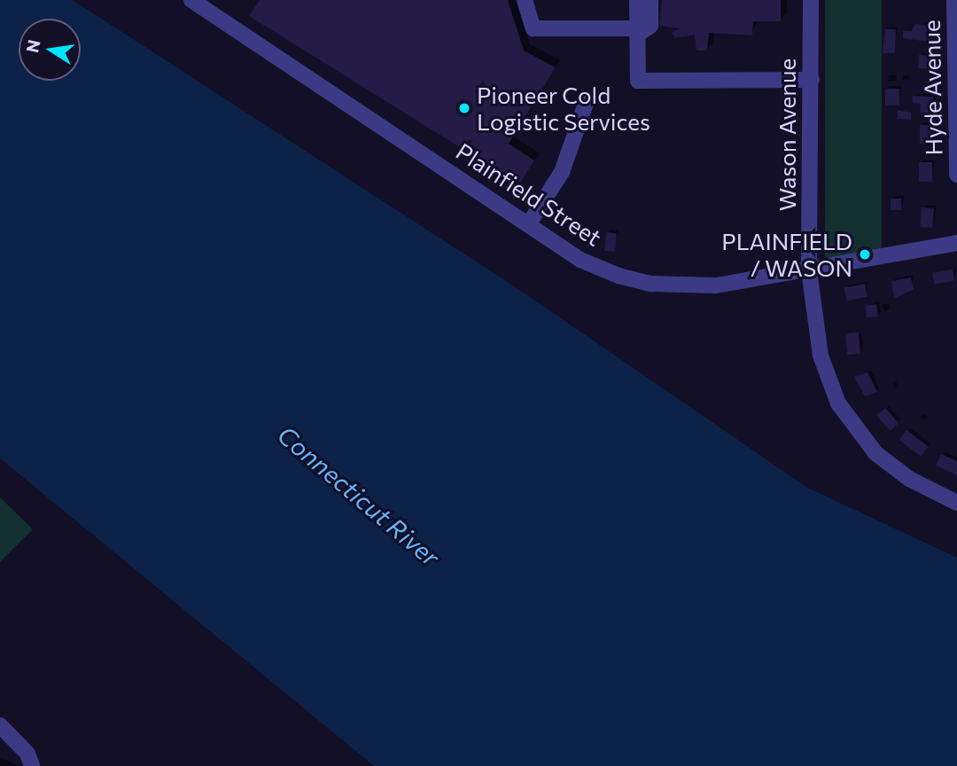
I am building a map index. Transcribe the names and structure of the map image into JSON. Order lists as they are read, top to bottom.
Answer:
{
  "streets": {
    "street": ["Hyde Avenue", "Wason Avenue", "Plainfield Street"]
  },
  "crossings": [
    ["Wason Avenue", "Plainfield Street"]
  ],
  "water": ["Connecticut River"],
  "places": ["Pioneer Cold Logistic Services", "PLAINFIELD / WASON"],
  "north": "left"
}
